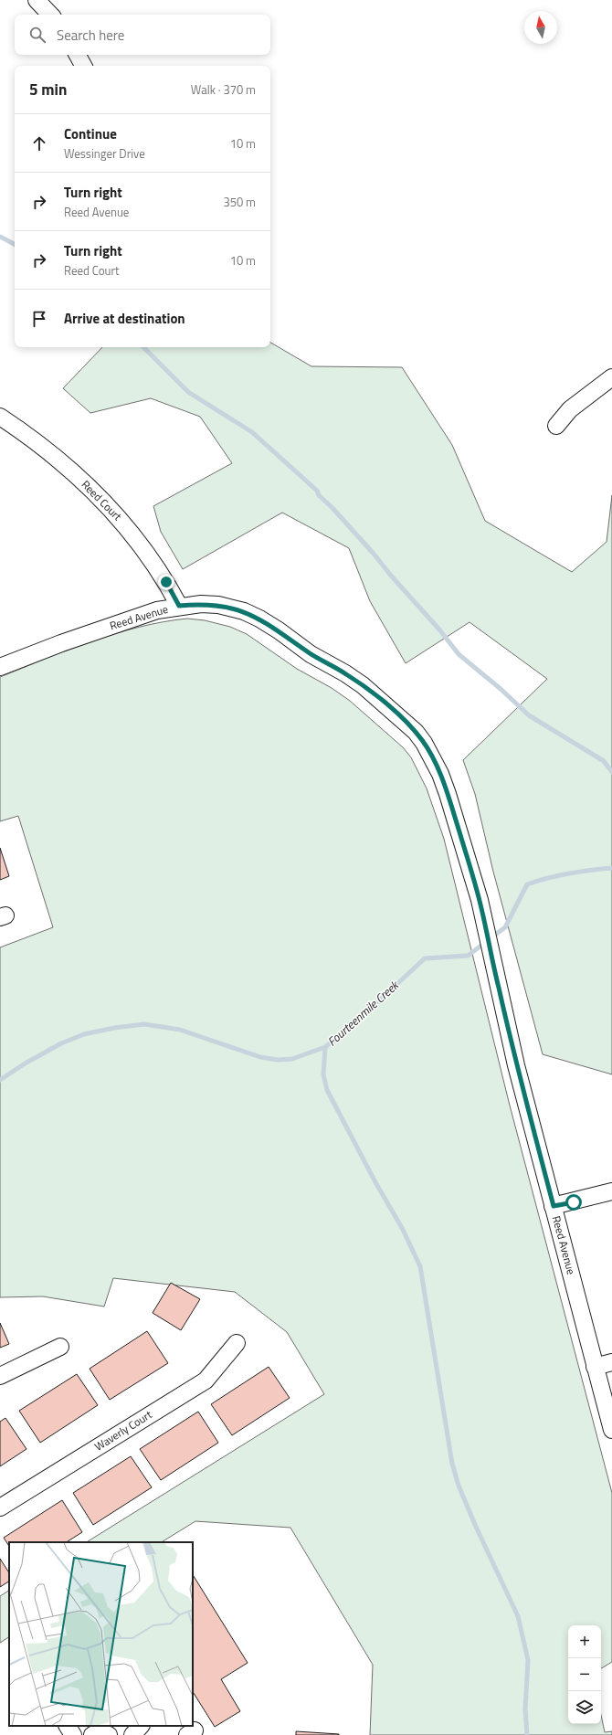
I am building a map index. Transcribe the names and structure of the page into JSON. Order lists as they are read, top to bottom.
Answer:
{
  "streets": {
    "street": ["Reed Court", "Reed Avenue", "Waverly Court"]
  },
  "crossings": [
    ["Reed Court", "Reed Avenue"]
  ],
  "water": ["Fourteenmile Creek"],
  "north": "top",
  "page": {
    "search": "Search here",
    "heading": ["5 min", "Walk · 370 m"],
    "list": [
      ["Continue", "Wessinger Drive", "10 m"],
      ["Turn right", "Reed Avenue", "350 m"],
      ["Turn right", "Reed Court", "10 m"],
      "Arrive at destination"
    ],
    "map_buttons": ["+", "−"]
  }
}
